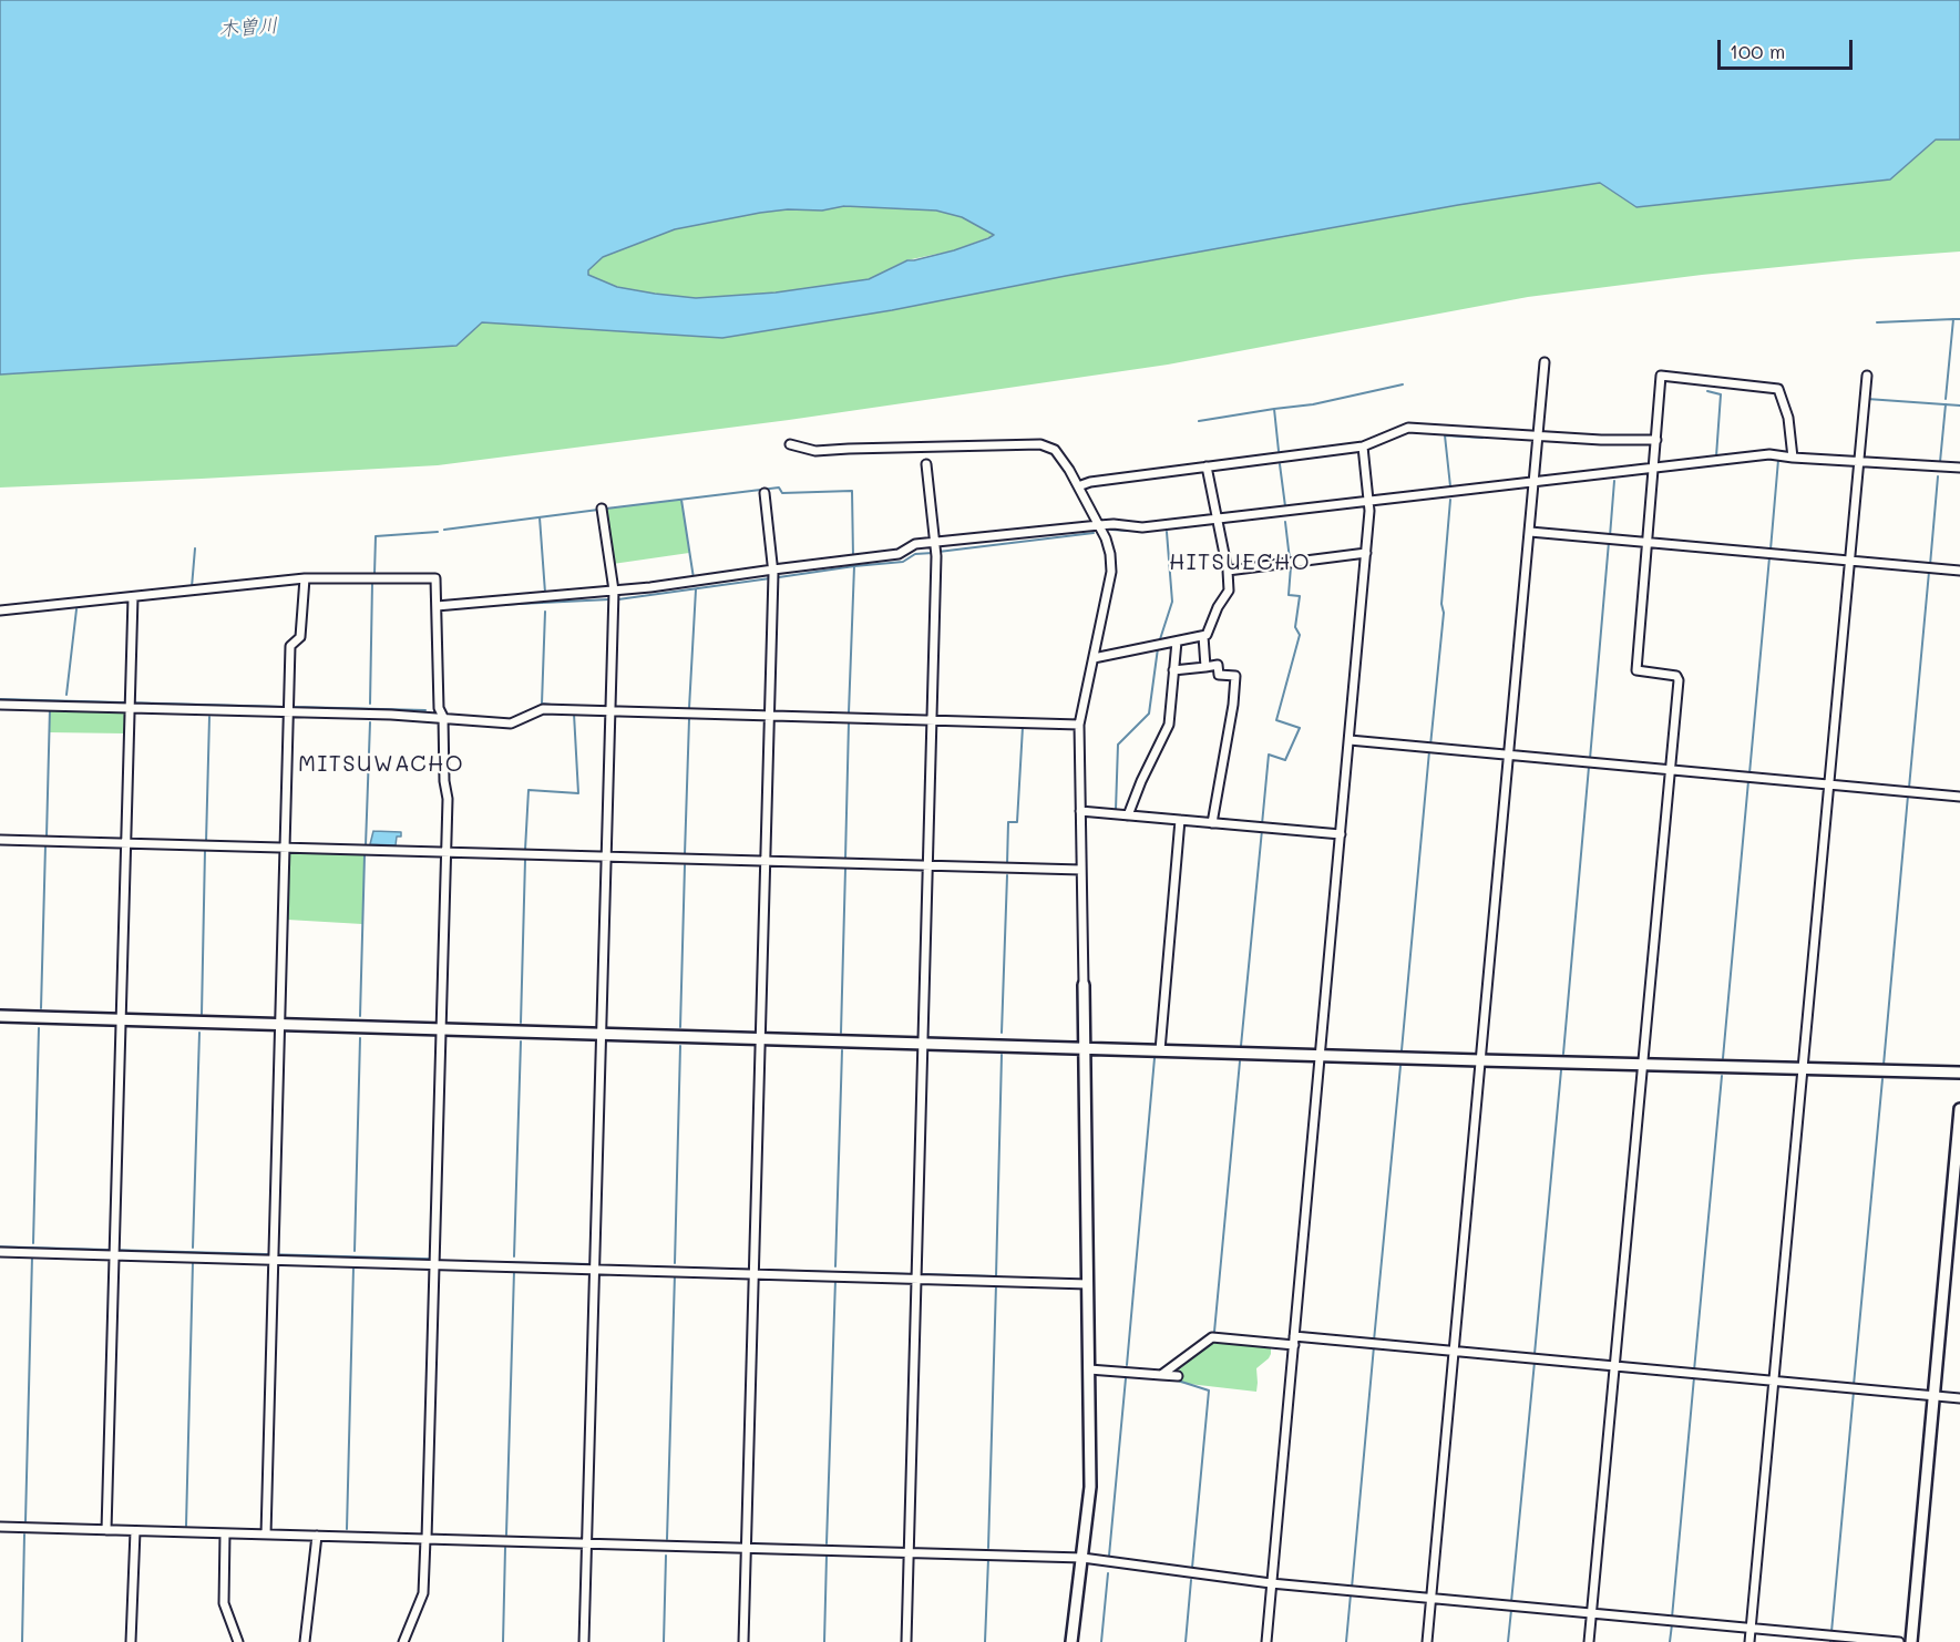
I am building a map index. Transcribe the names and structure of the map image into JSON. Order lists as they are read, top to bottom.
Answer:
{
  "districts": ["HITSUECHO", "MITSUWACHO"],
  "water": ["木曽川"],
  "scale_bar": "100 m"
}
